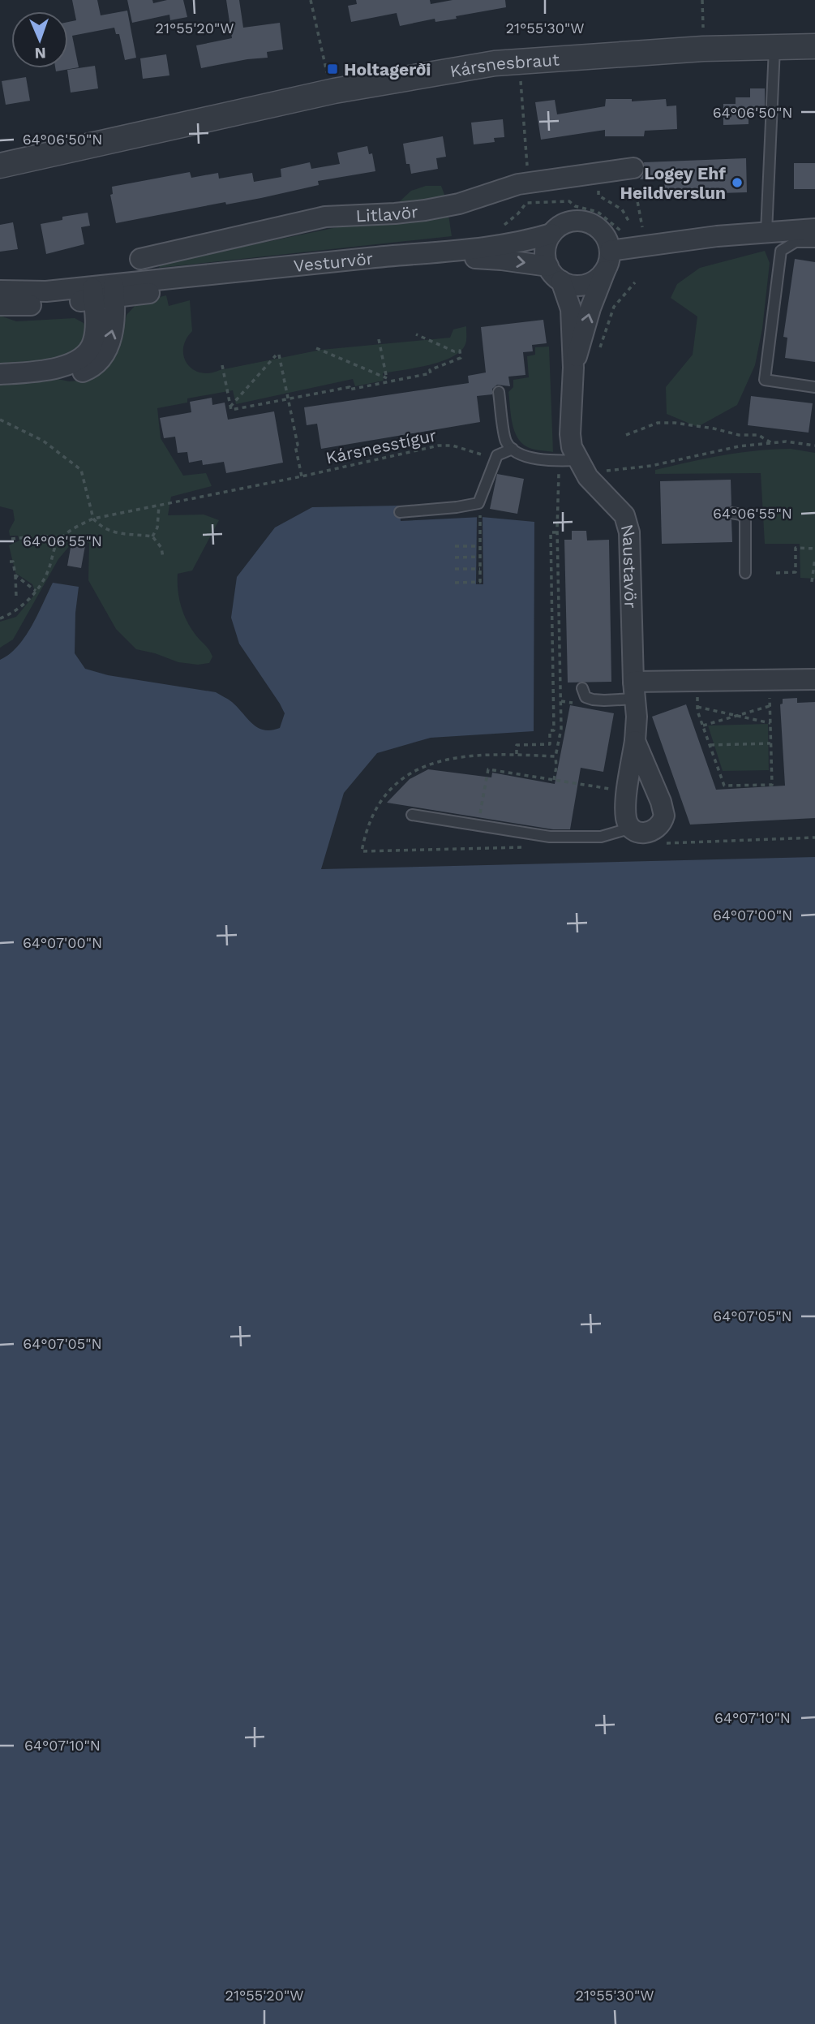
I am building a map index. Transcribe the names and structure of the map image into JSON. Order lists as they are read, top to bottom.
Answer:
{
  "streets": {
    "street": [
      "Kársnesbraut",
      "Litlavör",
      "Vesturvör",
      "Naustavör"
    ],
    "path": ["Kársnesstígur"]
  },
  "crossings": [
    ["Vesturvör", "Naustavör"]
  ],
  "places": {
    "transit": ["Holtagerði"],
    "other": ["Logey Ehf Heildverslun"]
  },
  "north": "bottom",
  "coordinates": [
    "21°55'20\"W",
    "21°55'30\"W",
    "64°06'50\"N",
    "64°06'55\"N",
    "64°07'00\"N",
    "64°07'05\"N",
    "64°07'10\"N"
  ]
}
